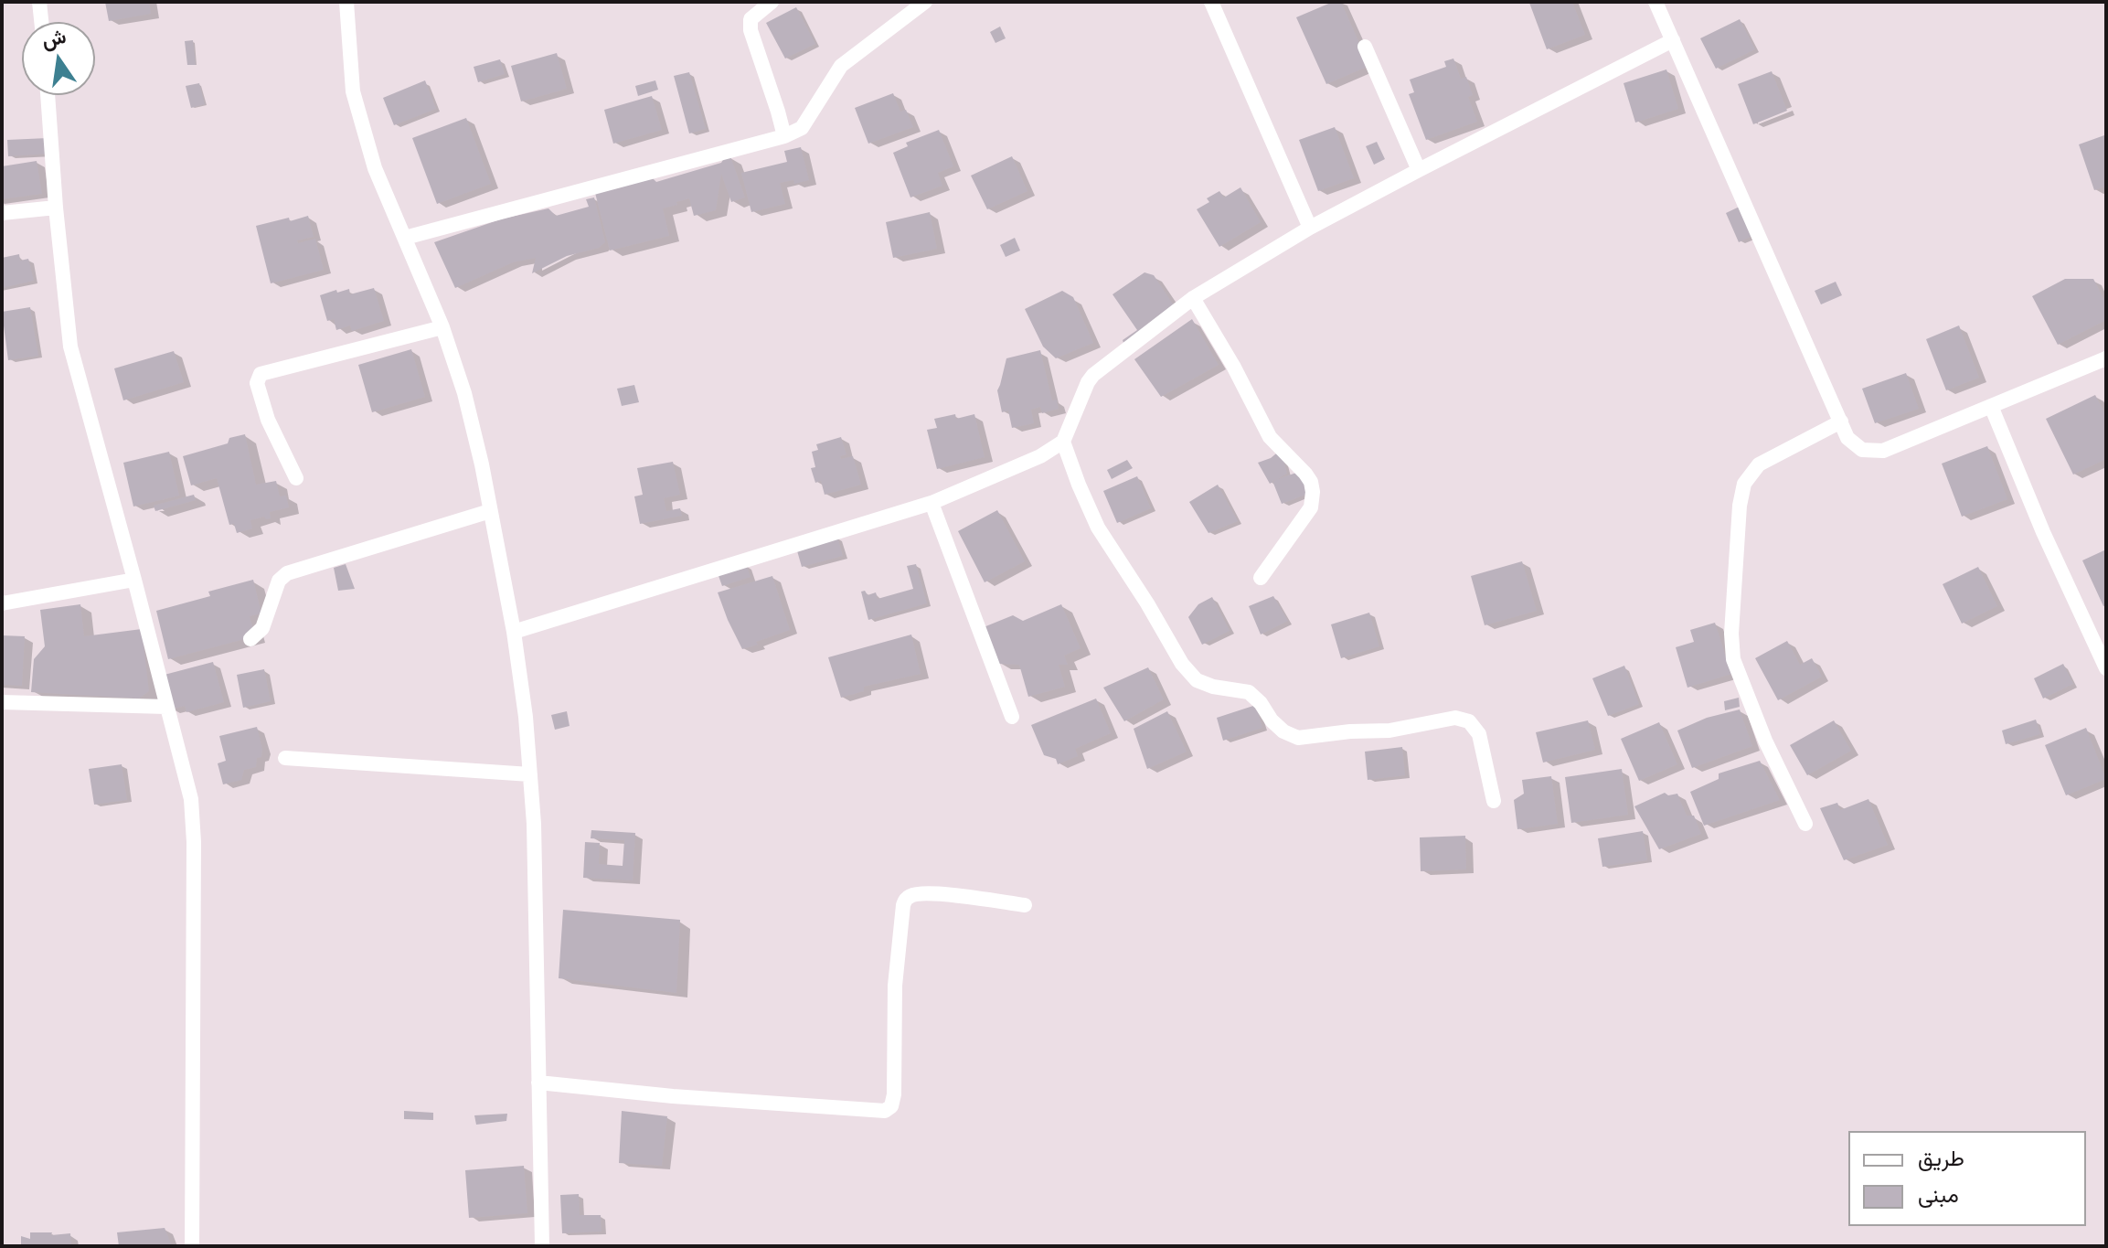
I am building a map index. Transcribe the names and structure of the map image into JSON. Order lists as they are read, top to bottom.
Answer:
{
  "legend": ["طريق", "مبنى"],
  "north": "top"
}
